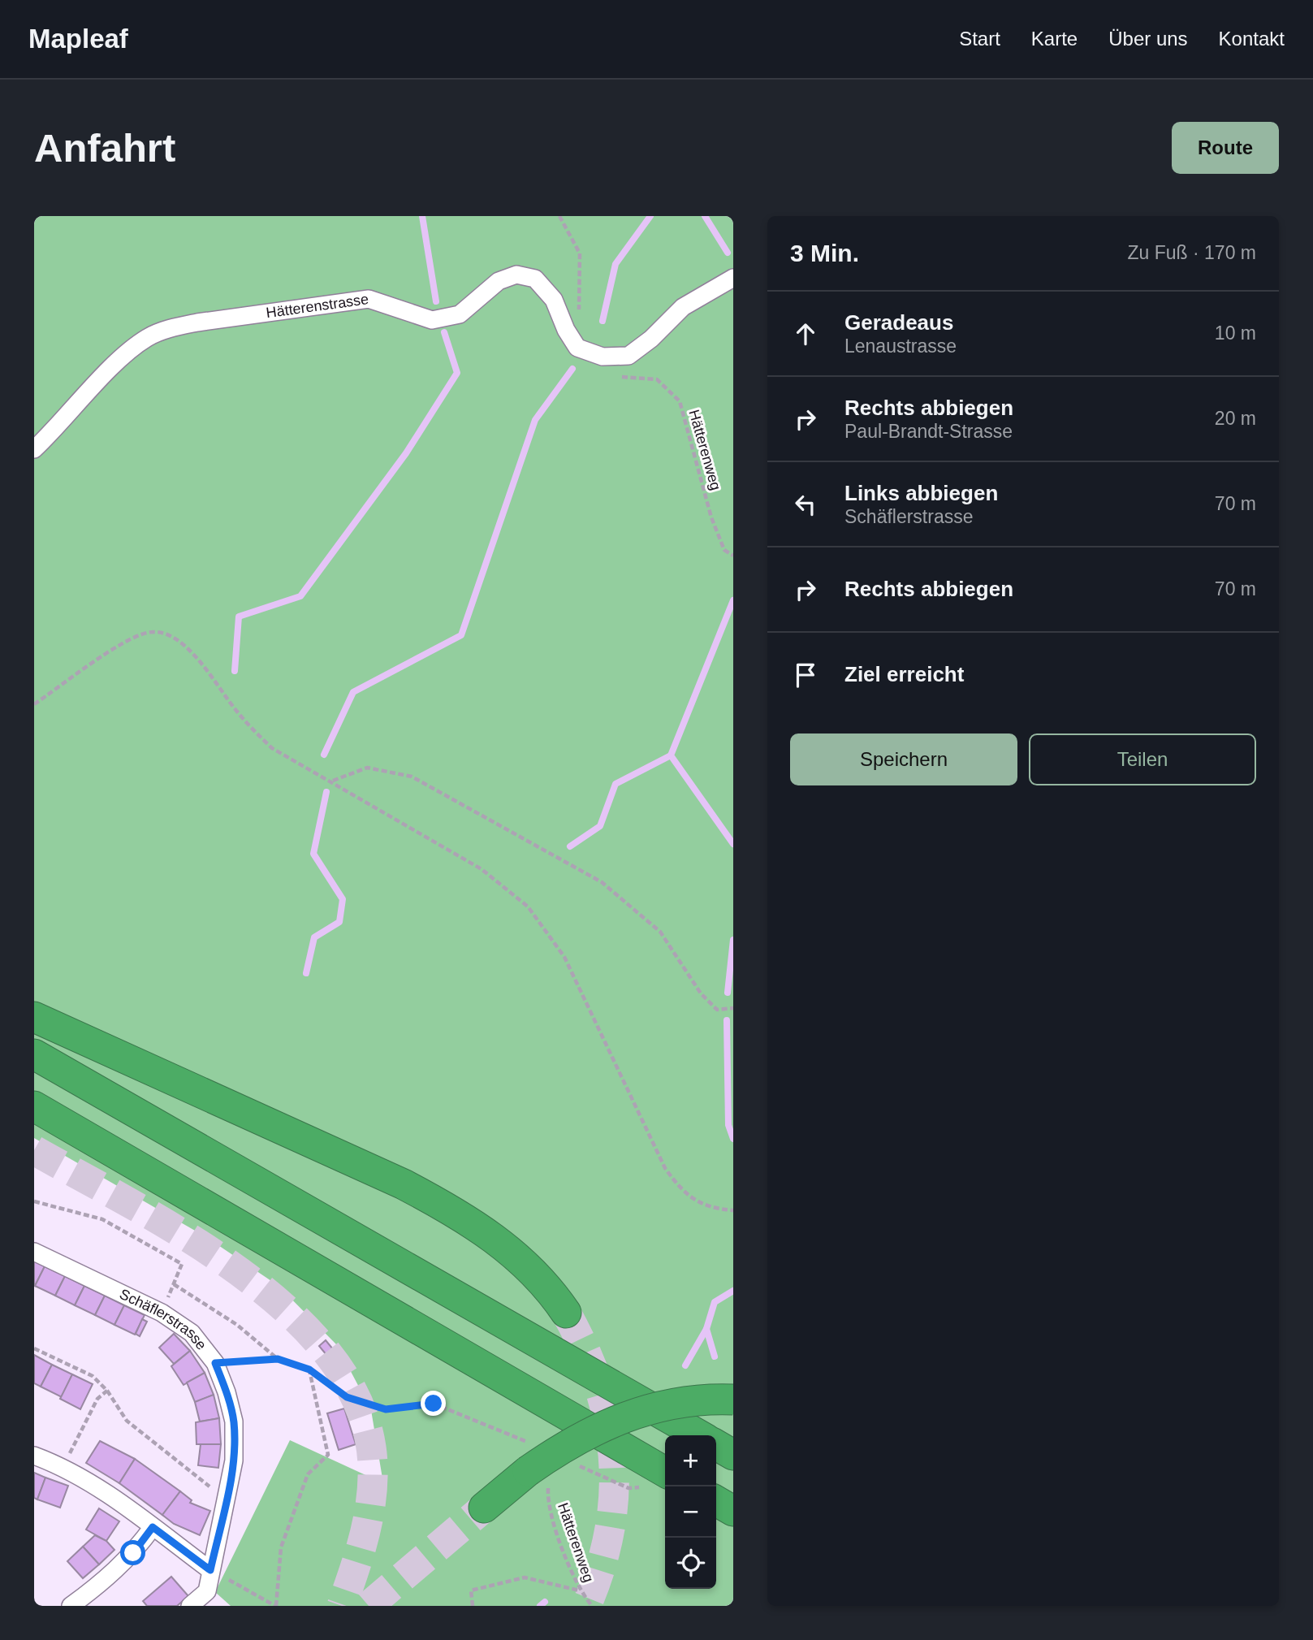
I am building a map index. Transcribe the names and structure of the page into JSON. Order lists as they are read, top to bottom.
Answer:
{
  "streets": {
    "street": ["Hätterenstrasse", "Schäflerstrasse"],
    "path": ["Hätterenweg"]
  },
  "page": {
    "header": "Mapleaf",
    "nav": [
      "Start",
      "Karte",
      "Über uns",
      "Kontakt"
    ],
    "buttons": [
      "Route",
      ["Speichern", "Teilen"]
    ],
    "title": "Anfahrt",
    "heading": ["3 Min.", "Zu Fuß · 170 m"],
    "list": [
      ["Geradeaus", "Lenaustrasse", "10 m"],
      ["Rechts abbiegen", "Paul-Brandt-Strasse", "20 m"],
      ["Links abbiegen", "Schäflerstrasse", "70 m"],
      ["Rechts abbiegen", "70 m"],
      "Ziel erreicht"
    ],
    "map_buttons": ["+", "−"]
  }
}
